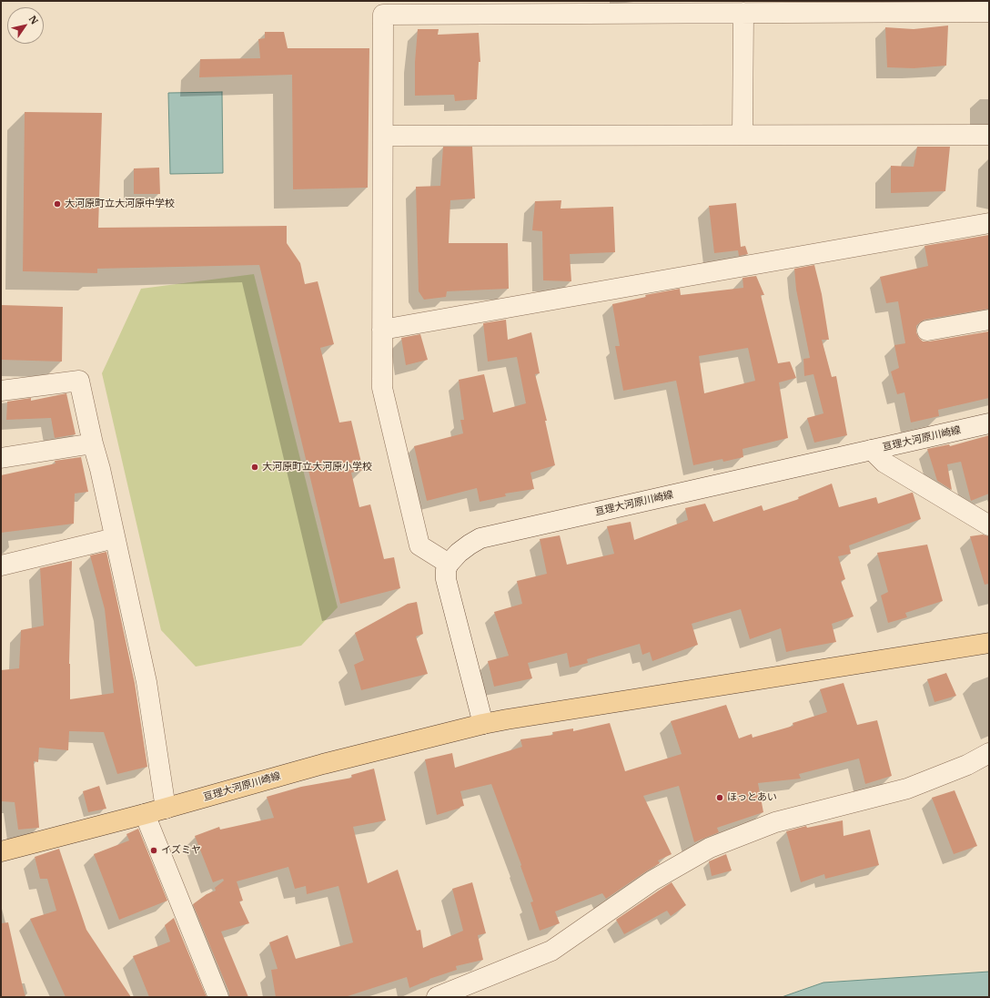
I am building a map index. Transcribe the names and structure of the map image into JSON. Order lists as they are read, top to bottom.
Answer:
{
  "streets": {
    "main road": ["亘理大河原川崎線"]
  },
  "places": [
    "大河原町立大河原中学校",
    "大河原町立大河原小学校",
    "ほっとあい",
    "イズミヤ"
  ],
  "north": "top right"
}
